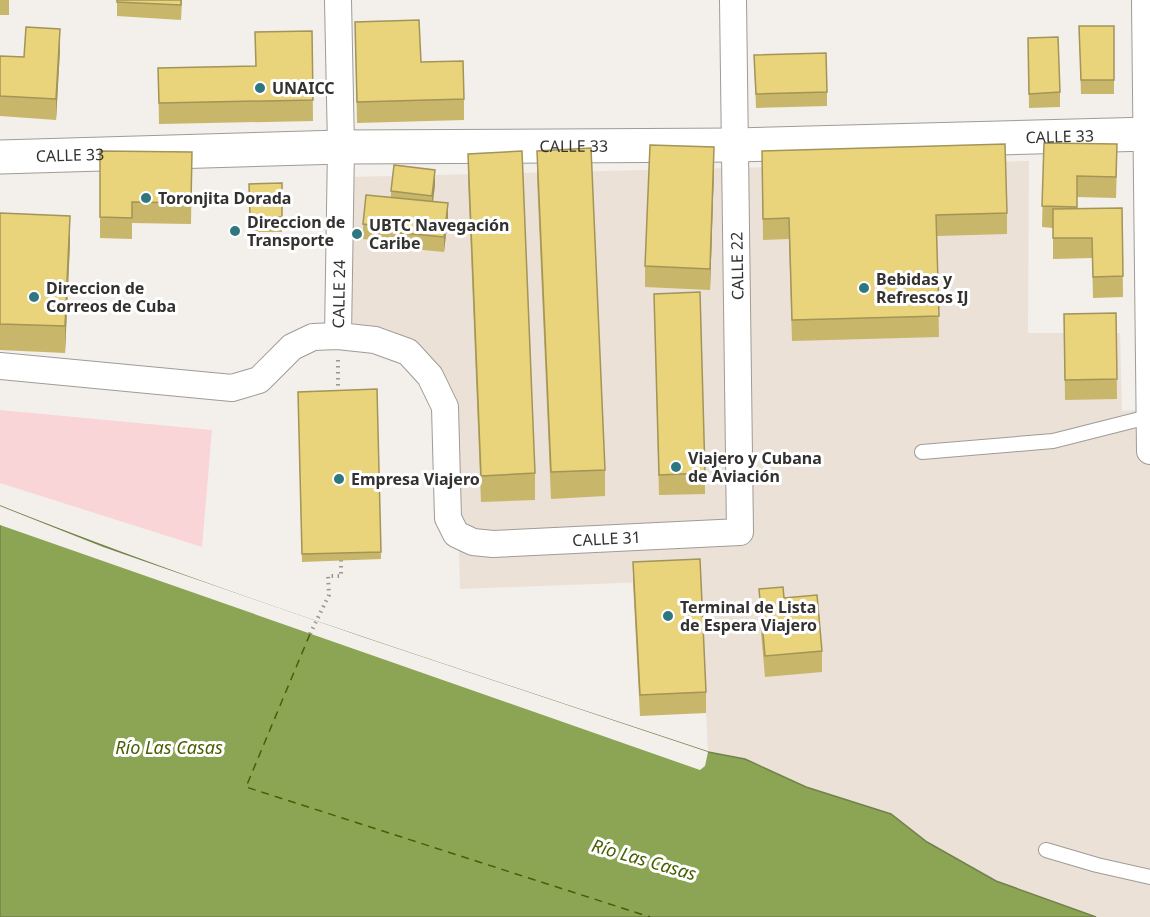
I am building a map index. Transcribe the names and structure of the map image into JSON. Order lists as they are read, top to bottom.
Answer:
{
  "streets": {
    "street": [
      "CALLE 33",
      "CALLE 22",
      "CALLE 24",
      "CALLE 31"
    ]
  },
  "crossings": [
    ["CALLE 33", "CALLE 22"],
    ["CALLE 33", "CALLE 24"],
    ["CALLE 22", "CALLE 31"],
    ["CALLE 24", "CALLE 31"]
  ],
  "water": ["Río Las Casas"],
  "places": [
    "UNAICC",
    "Toronjita Dorada",
    "Direccion de Transporte",
    "UBTC Navegación Caribe",
    "Bebidas y Refrescos IJ",
    "Direccion de Correos de Cuba",
    "Viajero y Cubana de Aviación",
    "Empresa Viajero",
    "Terminal de Lista de Espera Viajero"
  ]
}
